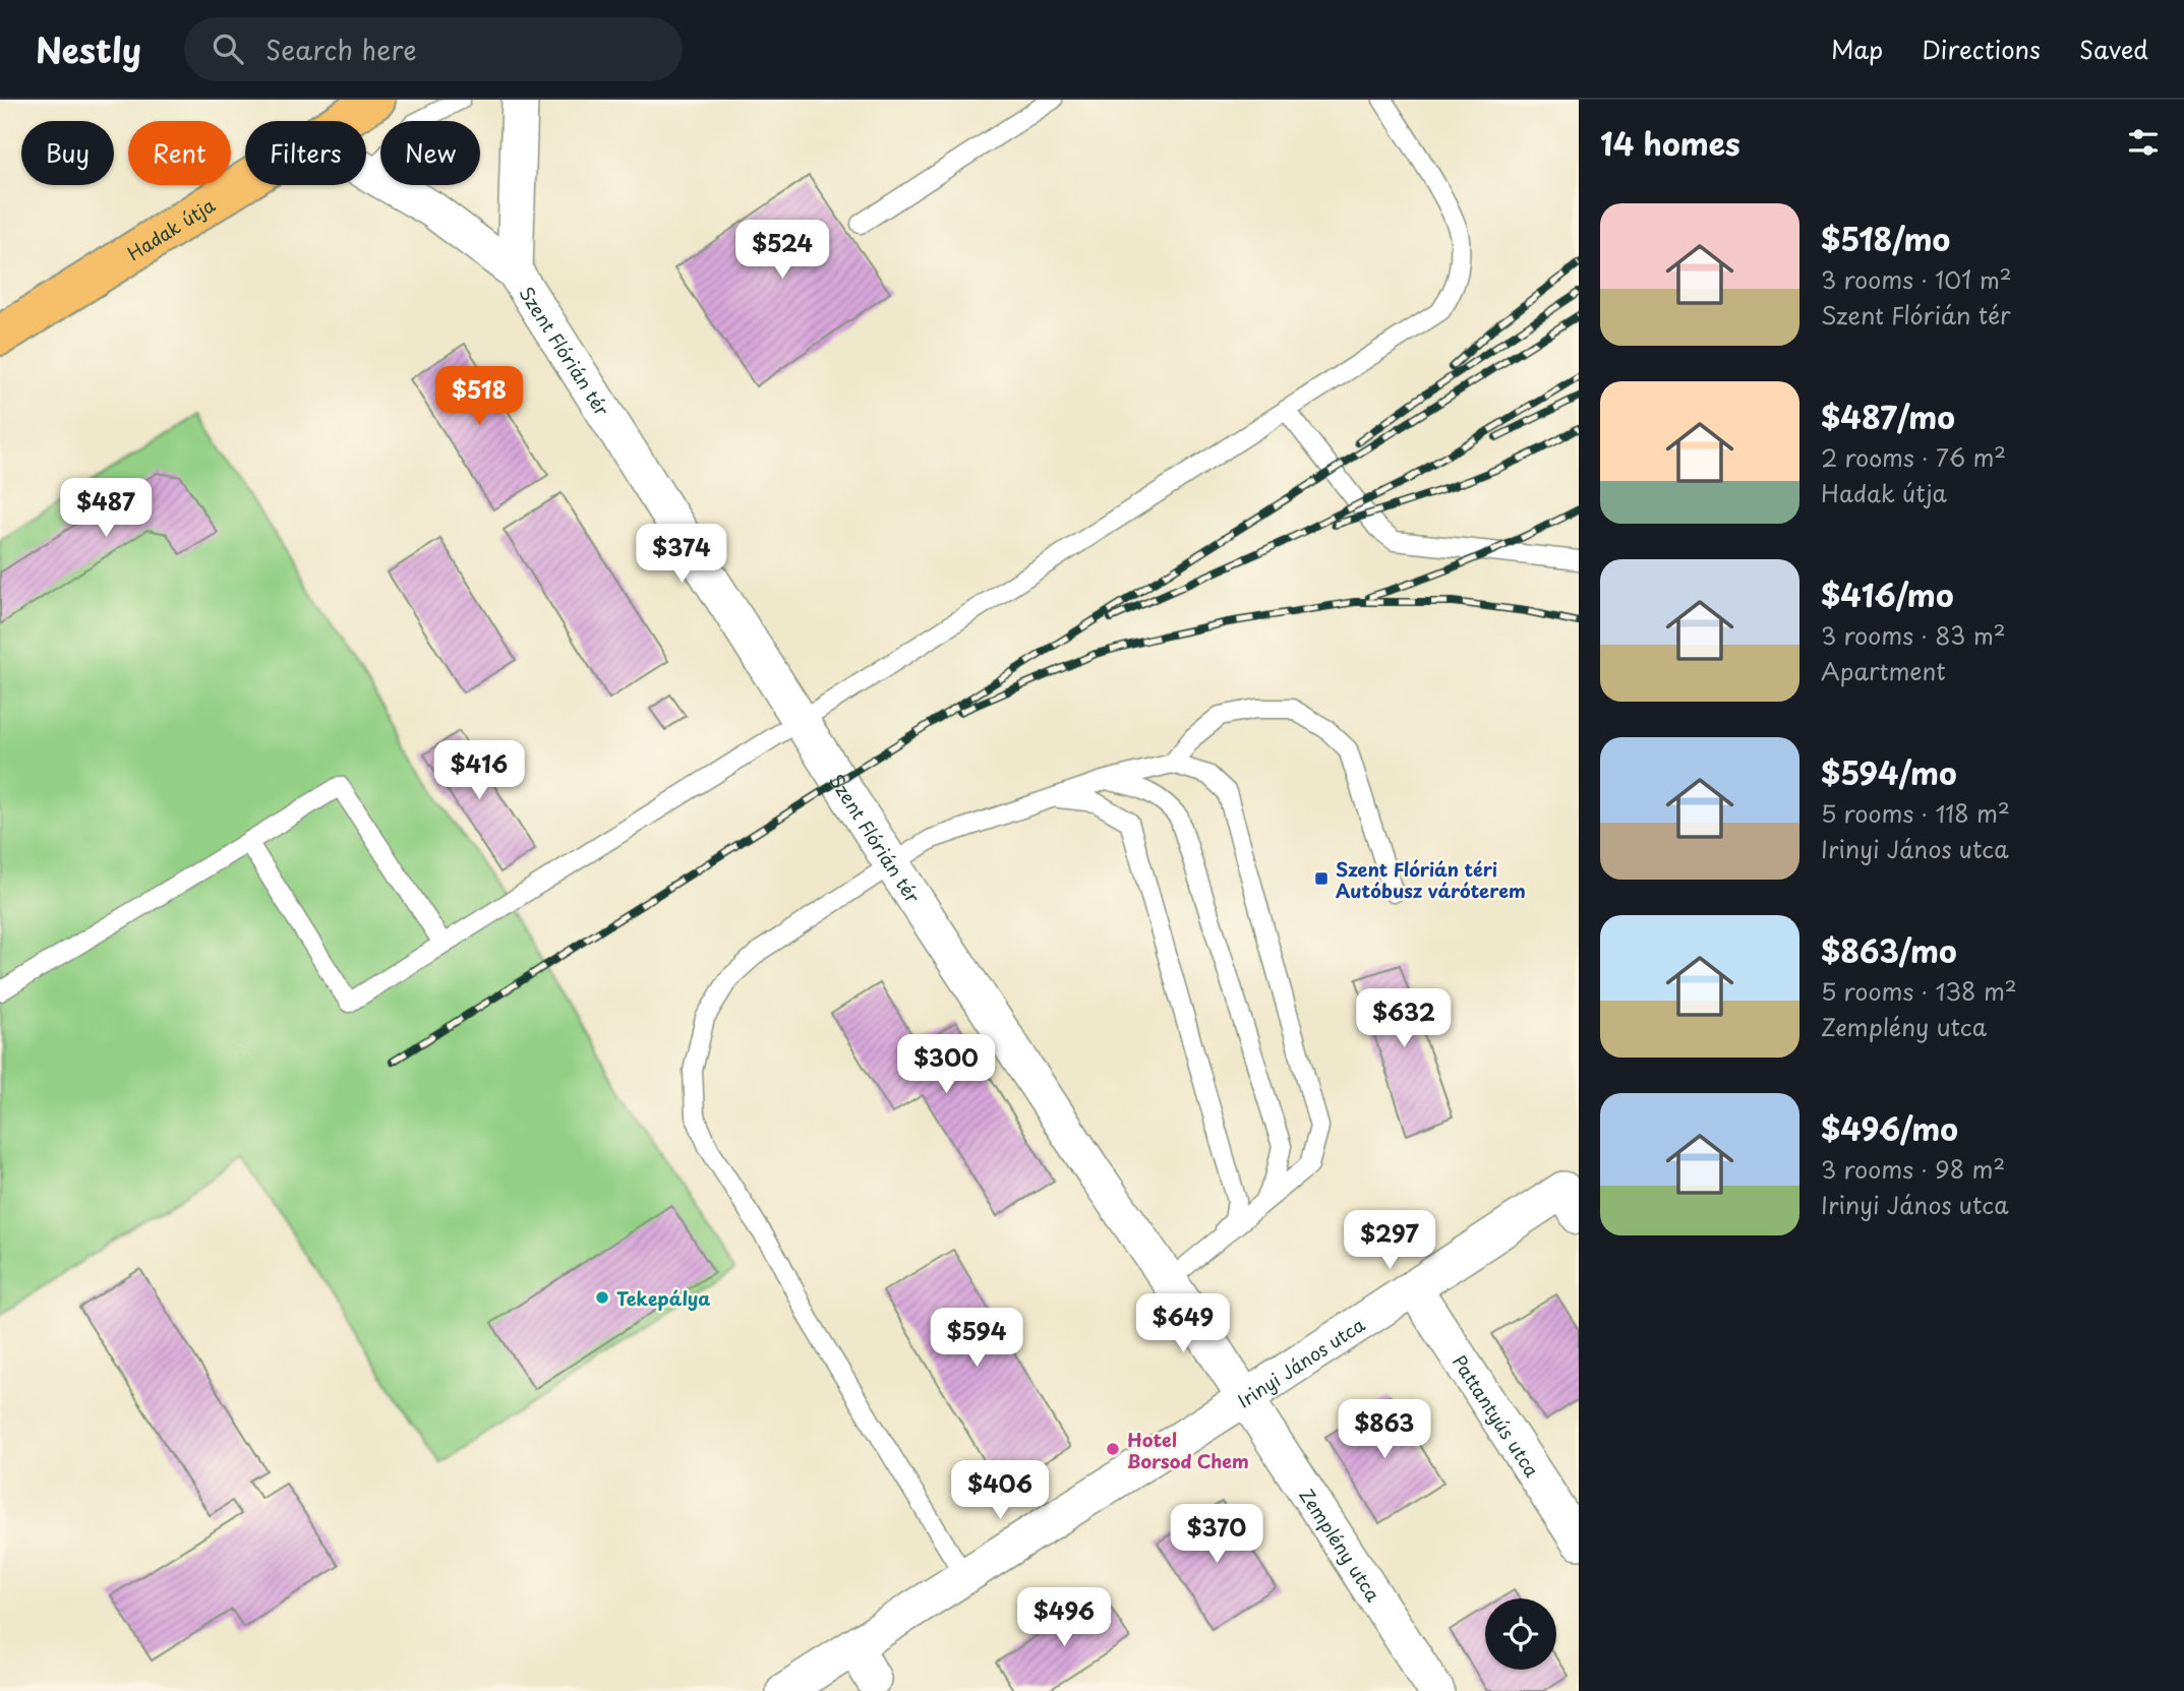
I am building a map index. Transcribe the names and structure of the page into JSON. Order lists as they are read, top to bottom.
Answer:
{
  "streets": {
    "main road": ["Hadak útja"],
    "street": [
      "Szent Flórián tér",
      "Irinyi János utca",
      "Pattantyús utca",
      "Zemplény utca"
    ]
  },
  "crossings": [
    ["Szent Flórián tér", "Irinyi János utca"],
    ["Szent Flórián tér", "Zemplény utca"],
    ["Irinyi János utca", "Pattantyús utca"],
    ["Irinyi János utca", "Zemplény utca"]
  ],
  "places": {
    "transit": ["Szent Flórián téri Autóbusz váróterem"],
    "other": ["Tekepálya", "Hotel Borsod Chem"]
  },
  "page": {
    "header": "Nestly",
    "search": "Search here",
    "nav": ["Map", "Directions", "Saved"],
    "heading": "14 homes",
    "chip": [
      "Buy",
      "Rent",
      "Filters",
      "New"
    ],
    "list": [
      {
        "name": "$518/mo",
        "note": "3 rooms · 101 m² · Szent Flórián tér"
      },
      {
        "name": "$487/mo",
        "note": "2 rooms · 76 m² · Hadak útja"
      },
      {
        "name": "$416/mo",
        "note": "3 rooms · 83 m² · Apartment"
      },
      {
        "name": "$594/mo",
        "note": "5 rooms · 118 m² · Irinyi János utca"
      },
      {
        "name": "$863/mo",
        "note": "5 rooms · 138 m² · Zemplény utca"
      },
      {
        "name": "$496/mo",
        "note": "3 rooms · 98 m² · Irinyi János utca"
      }
    ],
    "price": [
      "$524",
      "$518",
      "$487",
      "$374",
      "$416",
      "$632",
      "$300",
      "$297",
      "$649",
      "$594",
      "$863",
      "$406",
      "$370",
      "$496"
    ]
  }
}
